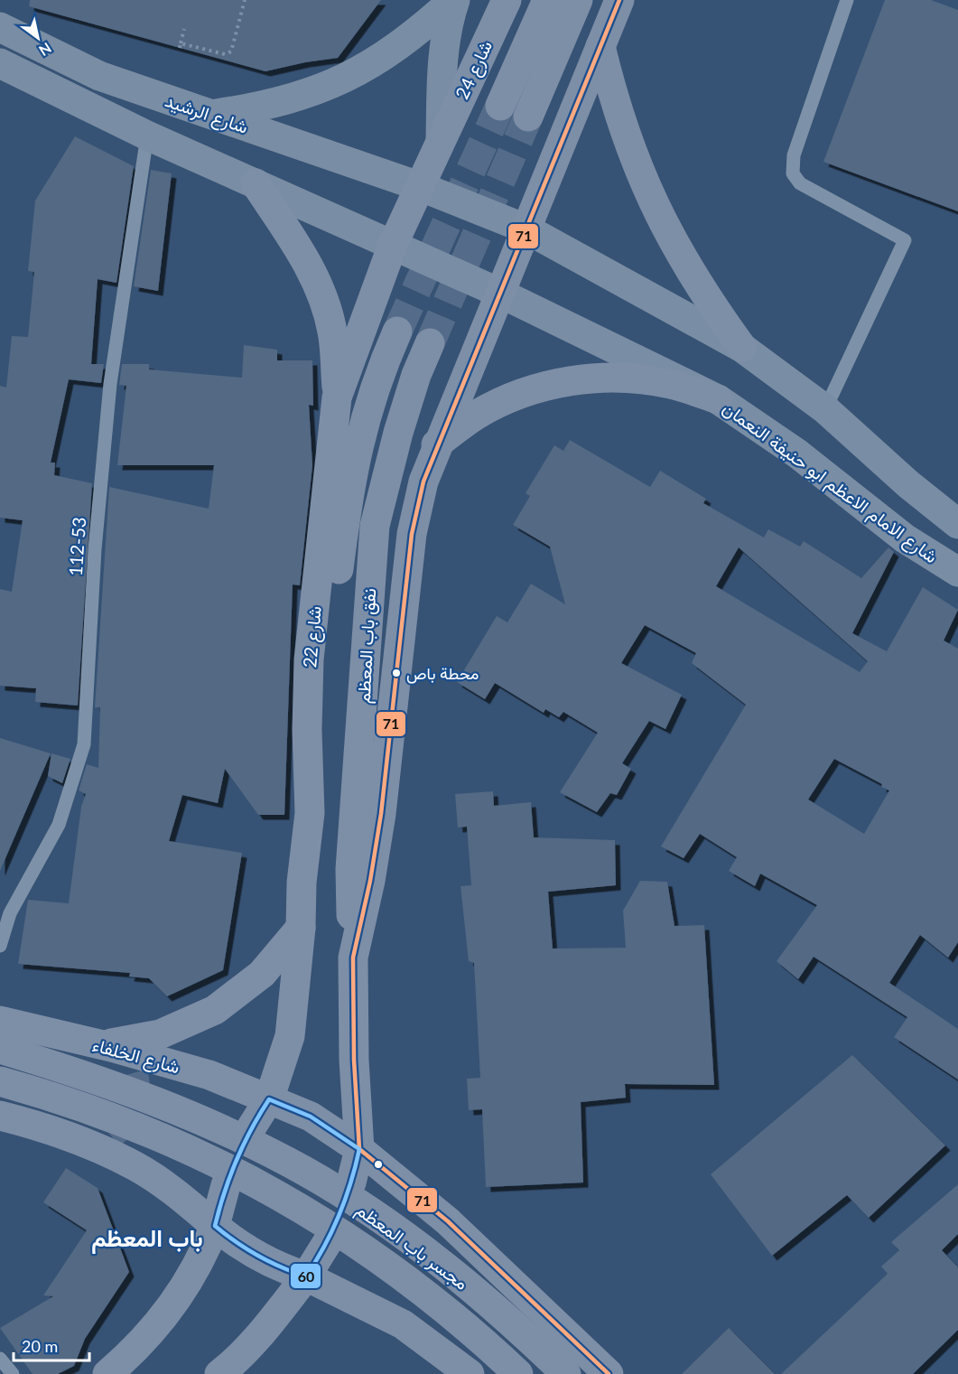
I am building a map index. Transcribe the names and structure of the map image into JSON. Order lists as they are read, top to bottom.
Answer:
{
  "streets": {
    "main road": [
      "شارع 24",
      "شارع الرشيد",
      "شارع الامام الاعظم ابو حنيفة النعمان",
      "شارع 22",
      "نفق باب المعظم",
      "شارع الخلفاء",
      "مجسر باب المعظم"
    ],
    "lane": ["112-53"]
  },
  "crossings": [
    ["شارع 24", "شارع الرشيد"],
    ["شارع 24", "شارع 22"],
    ["شارع الرشيد", "شارع 22"],
    ["شارع الامام الاعظم ابو حنيفة النعمان", "شارع 22"],
    ["شارع 22", "نفق باب المعظم"],
    ["شارع 22", "شارع الخلفاء"]
  ],
  "districts": ["باب المعظم"],
  "places": ["محطة باص"],
  "lines": ["transit line 71", "transit line 60"],
  "scale_bar": "20 m",
  "north": "bottom right"
}
